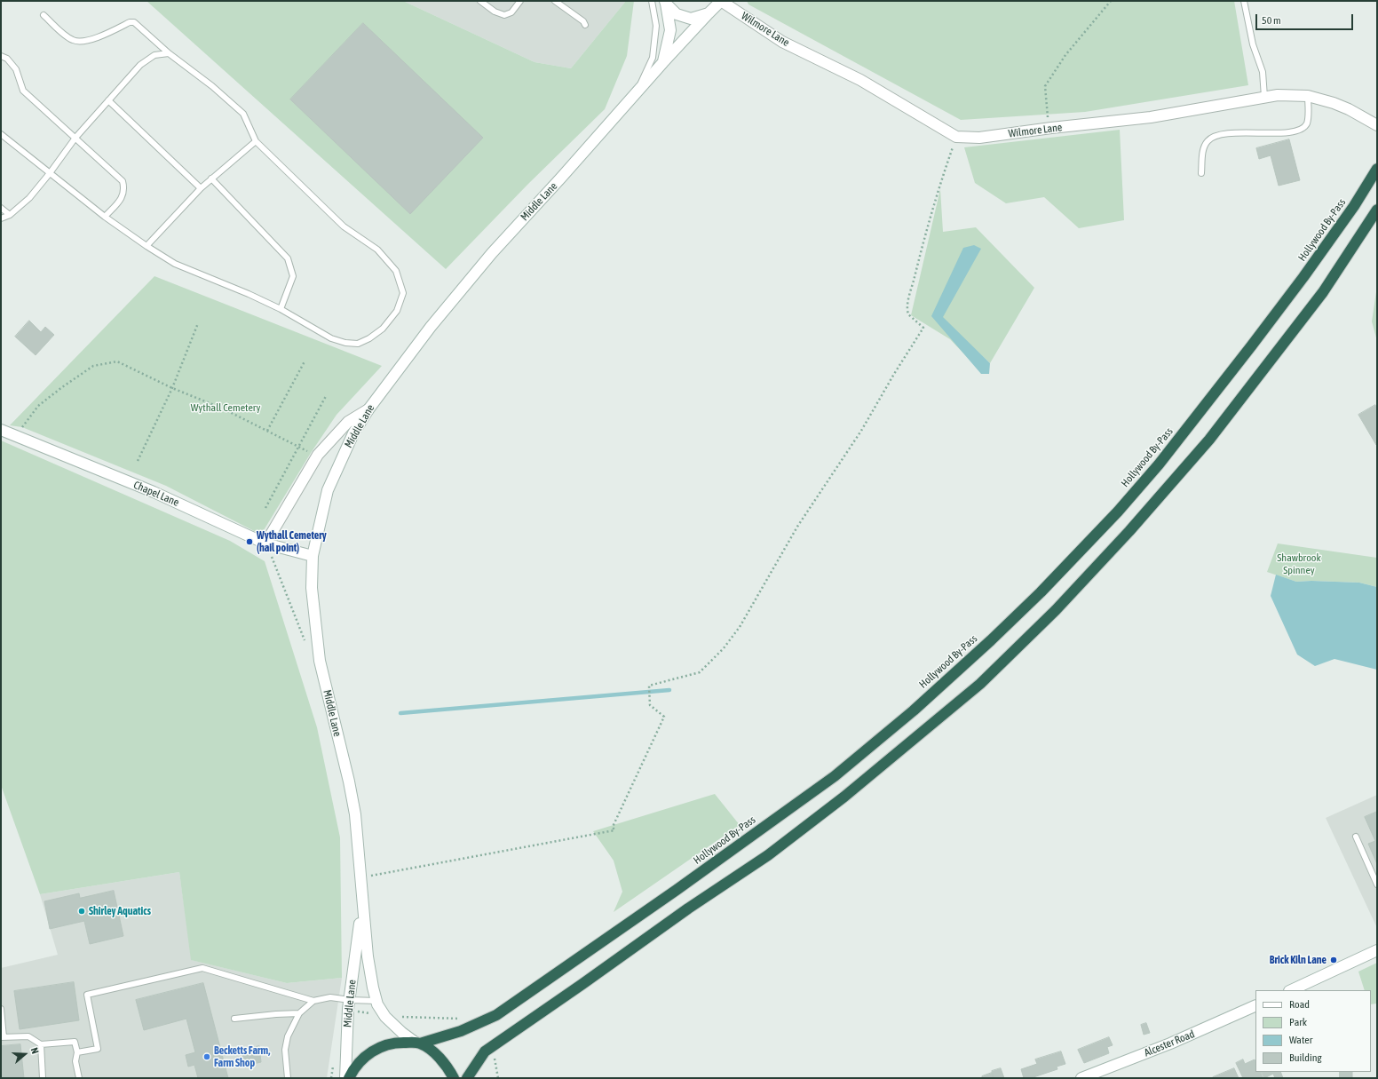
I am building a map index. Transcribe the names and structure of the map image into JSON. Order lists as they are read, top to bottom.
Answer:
{
  "streets": {
    "highway": ["Hollywood By-Pass"],
    "street": [
      "Wilmore Lane",
      "Middle Lane",
      "Chapel Lane",
      "Alcester Road"
    ]
  },
  "crossings": [
    ["Wilmore Lane", "Middle Lane"],
    ["Middle Lane", "Hollywood By-Pass"],
    ["Middle Lane", "Chapel Lane"]
  ],
  "parks": ["Wythall Cemetery", "Shawbrook Spinney"],
  "places": [
    "Wythall Cemetery (hail point)",
    "Shirley Aquatics",
    "Brick Kiln Lane",
    "Becketts Farm, Farm Shop"
  ],
  "legend": [
    "Road",
    "Park",
    "Water",
    "Building"
  ],
  "scale_bar": "50 m",
  "north": "right"
}
